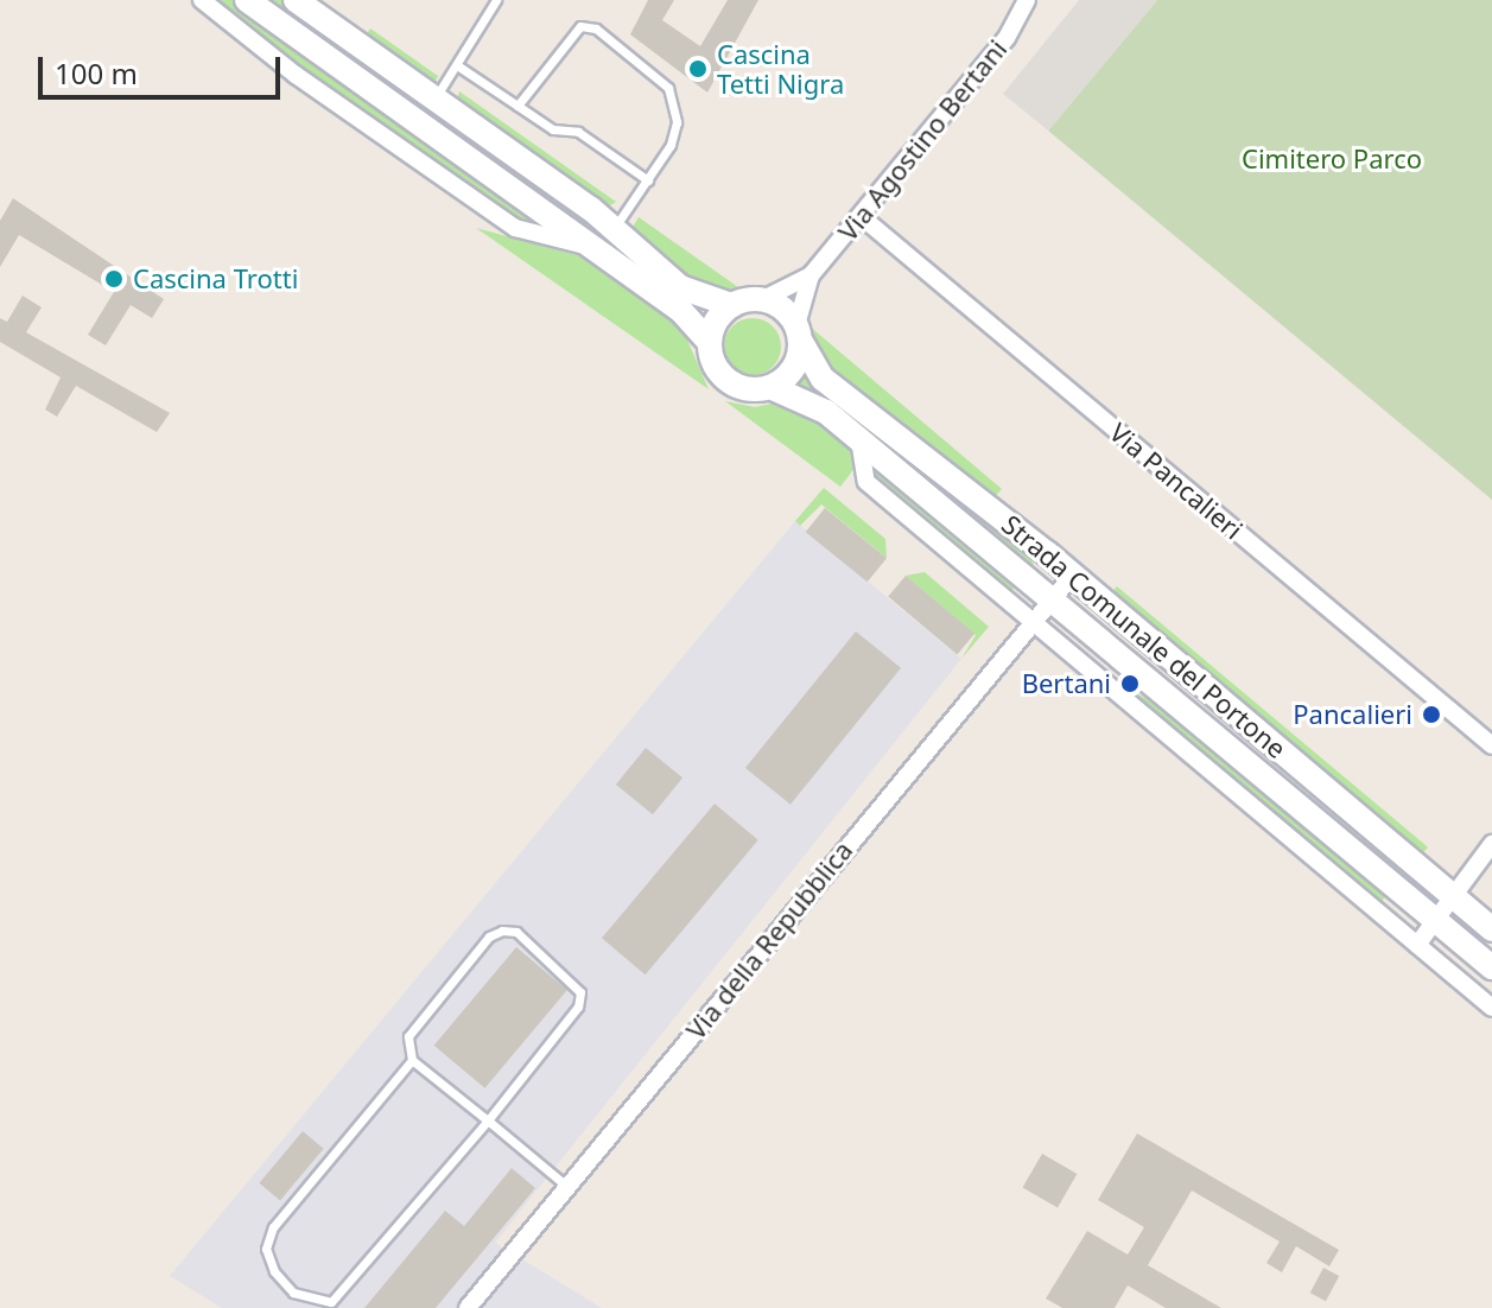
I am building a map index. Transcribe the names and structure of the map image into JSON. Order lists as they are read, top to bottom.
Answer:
{
  "streets": {
    "street": [
      "Via Agostino Bertani",
      "Via Pancalieri",
      "Strada Comunale del Portone",
      "Via della Repubblica"
    ]
  },
  "crossings": [
    ["Via Agostino Bertani", "Via Pancalieri"],
    ["Via Agostino Bertani", "Strada Comunale del Portone"],
    ["Strada Comunale del Portone", "Via della Repubblica"]
  ],
  "parks": ["Cimitero Parco"],
  "places": [
    "Cascina Tetti Nigra",
    "Cascina Trotti",
    "Bertani",
    "Pancalieri"
  ],
  "scale_bar": "100 m"
}
